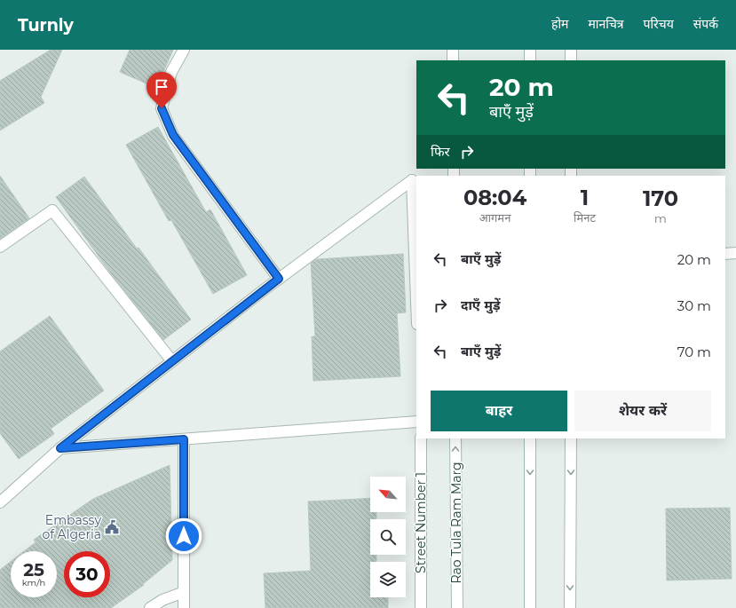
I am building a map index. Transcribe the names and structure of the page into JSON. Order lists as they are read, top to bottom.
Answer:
{
  "streets": {
    "street": ["Street Number 1", "Rao Tula Ram Marg"]
  },
  "places": {
    "public building": ["Embassy of Algeria"]
  },
  "north": "top left",
  "page": {
    "header": "Turnly",
    "nav": [
      "होम",
      "मानचित्र",
      "परिचय",
      "संपर्क"
    ],
    "turn": ["20 m", "बाएँ मुड़ें"],
    "then": "फिर",
    "eta": [
      "08:04",
      "आगमन",
      "1",
      "मिनट",
      "170",
      "m"
    ],
    "list": [
      {
        "name": "बाएँ मुड़ें",
        "value": "20 m"
      },
      {
        "name": "दाएँ मुड़ें",
        "value": "30 m"
      },
      {
        "name": "बाएँ मुड़ें",
        "value": "70 m"
      }
    ],
    "buttons": ["बाहर", "शेयर करें"],
    "speed": "25 km/h",
    "limit": "30"
  }
}
